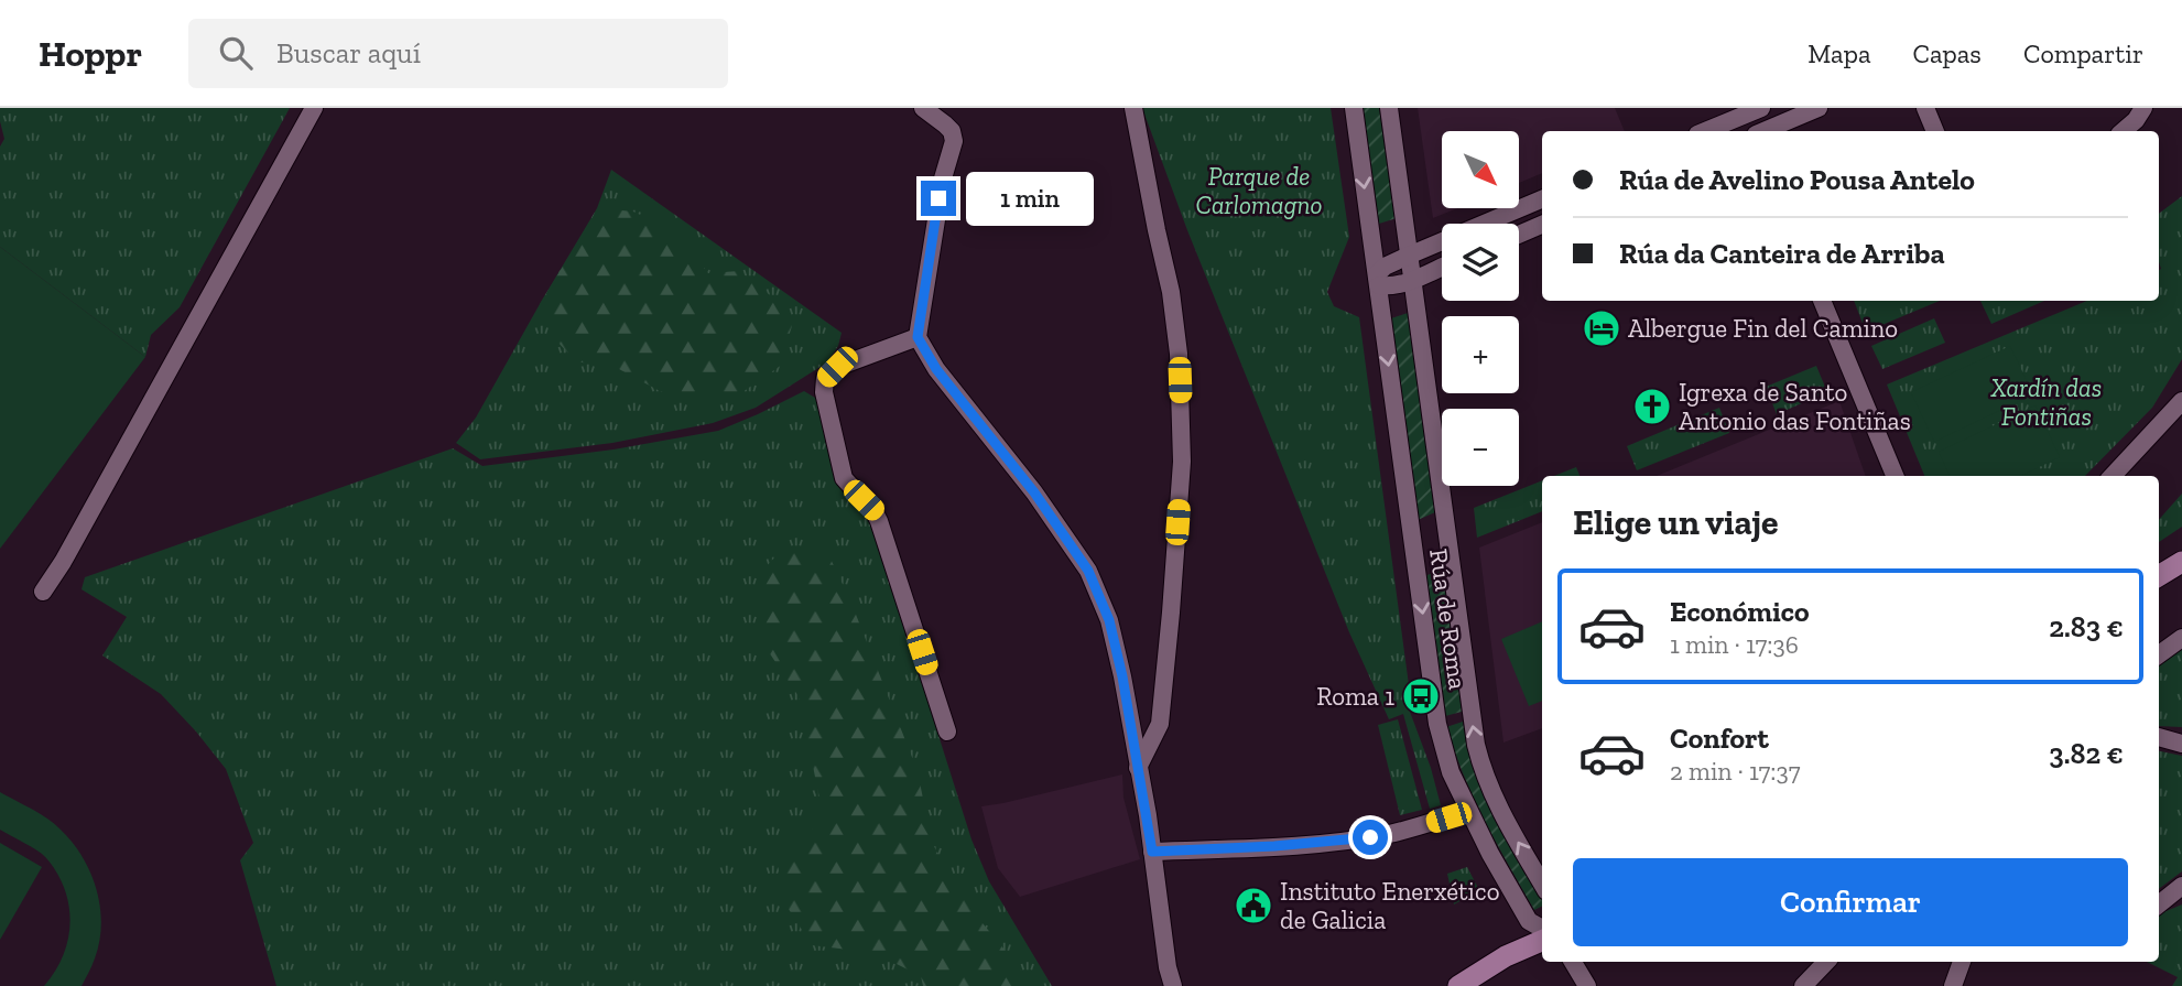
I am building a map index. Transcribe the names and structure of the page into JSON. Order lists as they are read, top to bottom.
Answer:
{
  "streets": {
    "street": ["Rúa de Roma"]
  },
  "parks": ["Parque de Carlomagno", "Xardín das Fontiñas"],
  "places": {
    "hotel": ["Albergue Fin del Camino"],
    "church": ["Igrexa de Santo Antonio das Fontiñas"],
    "bus stop": ["Roma 1"],
    "public building": ["Instituto Enerxético de Galicia"]
  },
  "north": "bottom right",
  "page": {
    "header": "Hoppr",
    "search": "Buscar aquí",
    "nav": ["Mapa", "Capas", "Compartir"],
    "map_buttons": ["+", "−"],
    "banner": ["Rúa de Avelino Pousa Antelo", "Rúa da Canteira de Arriba"],
    "bubble": "1 min",
    "heading": "Elige un viaje",
    "list": [
      {
        "name": "Económico",
        "note": "1 min · 17:36",
        "value": "2.83 €"
      },
      {
        "name": "Confort",
        "note": "2 min · 17:37",
        "value": "3.82 €"
      }
    ],
    "buttons": "Confirmar"
  }
}
